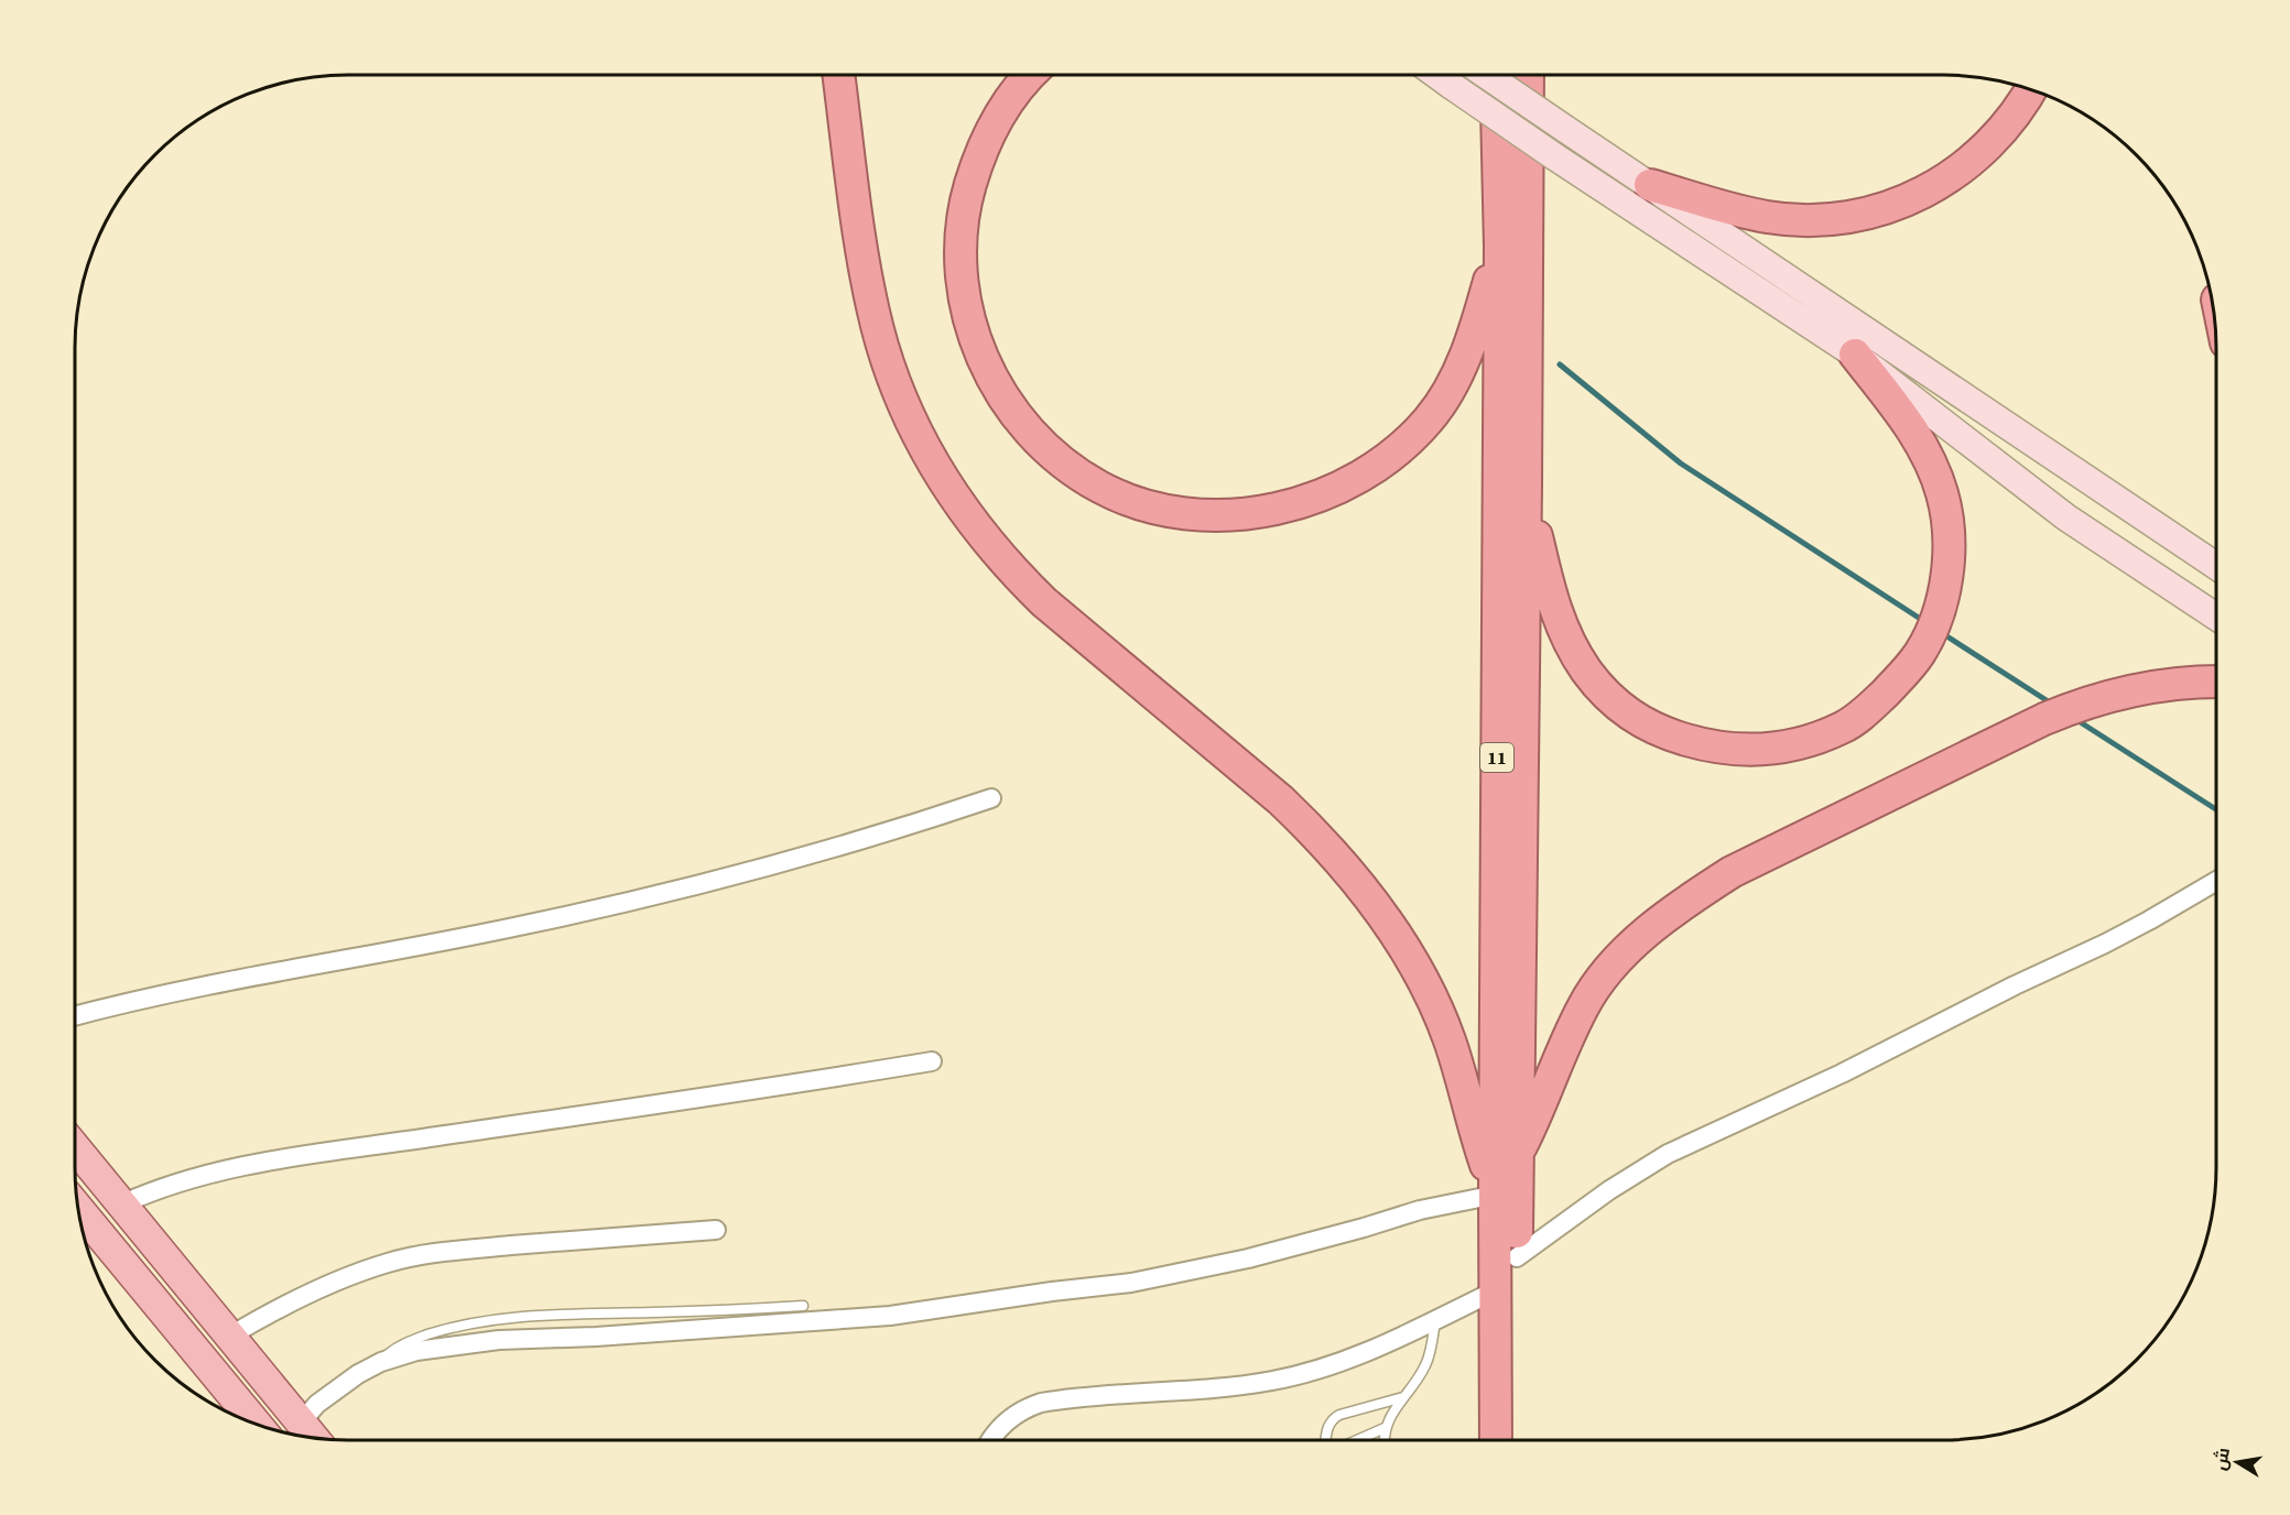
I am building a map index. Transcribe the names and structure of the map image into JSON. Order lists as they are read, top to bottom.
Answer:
{
  "streets": {
    "highway": ["11"]
  },
  "north": "left"
}
